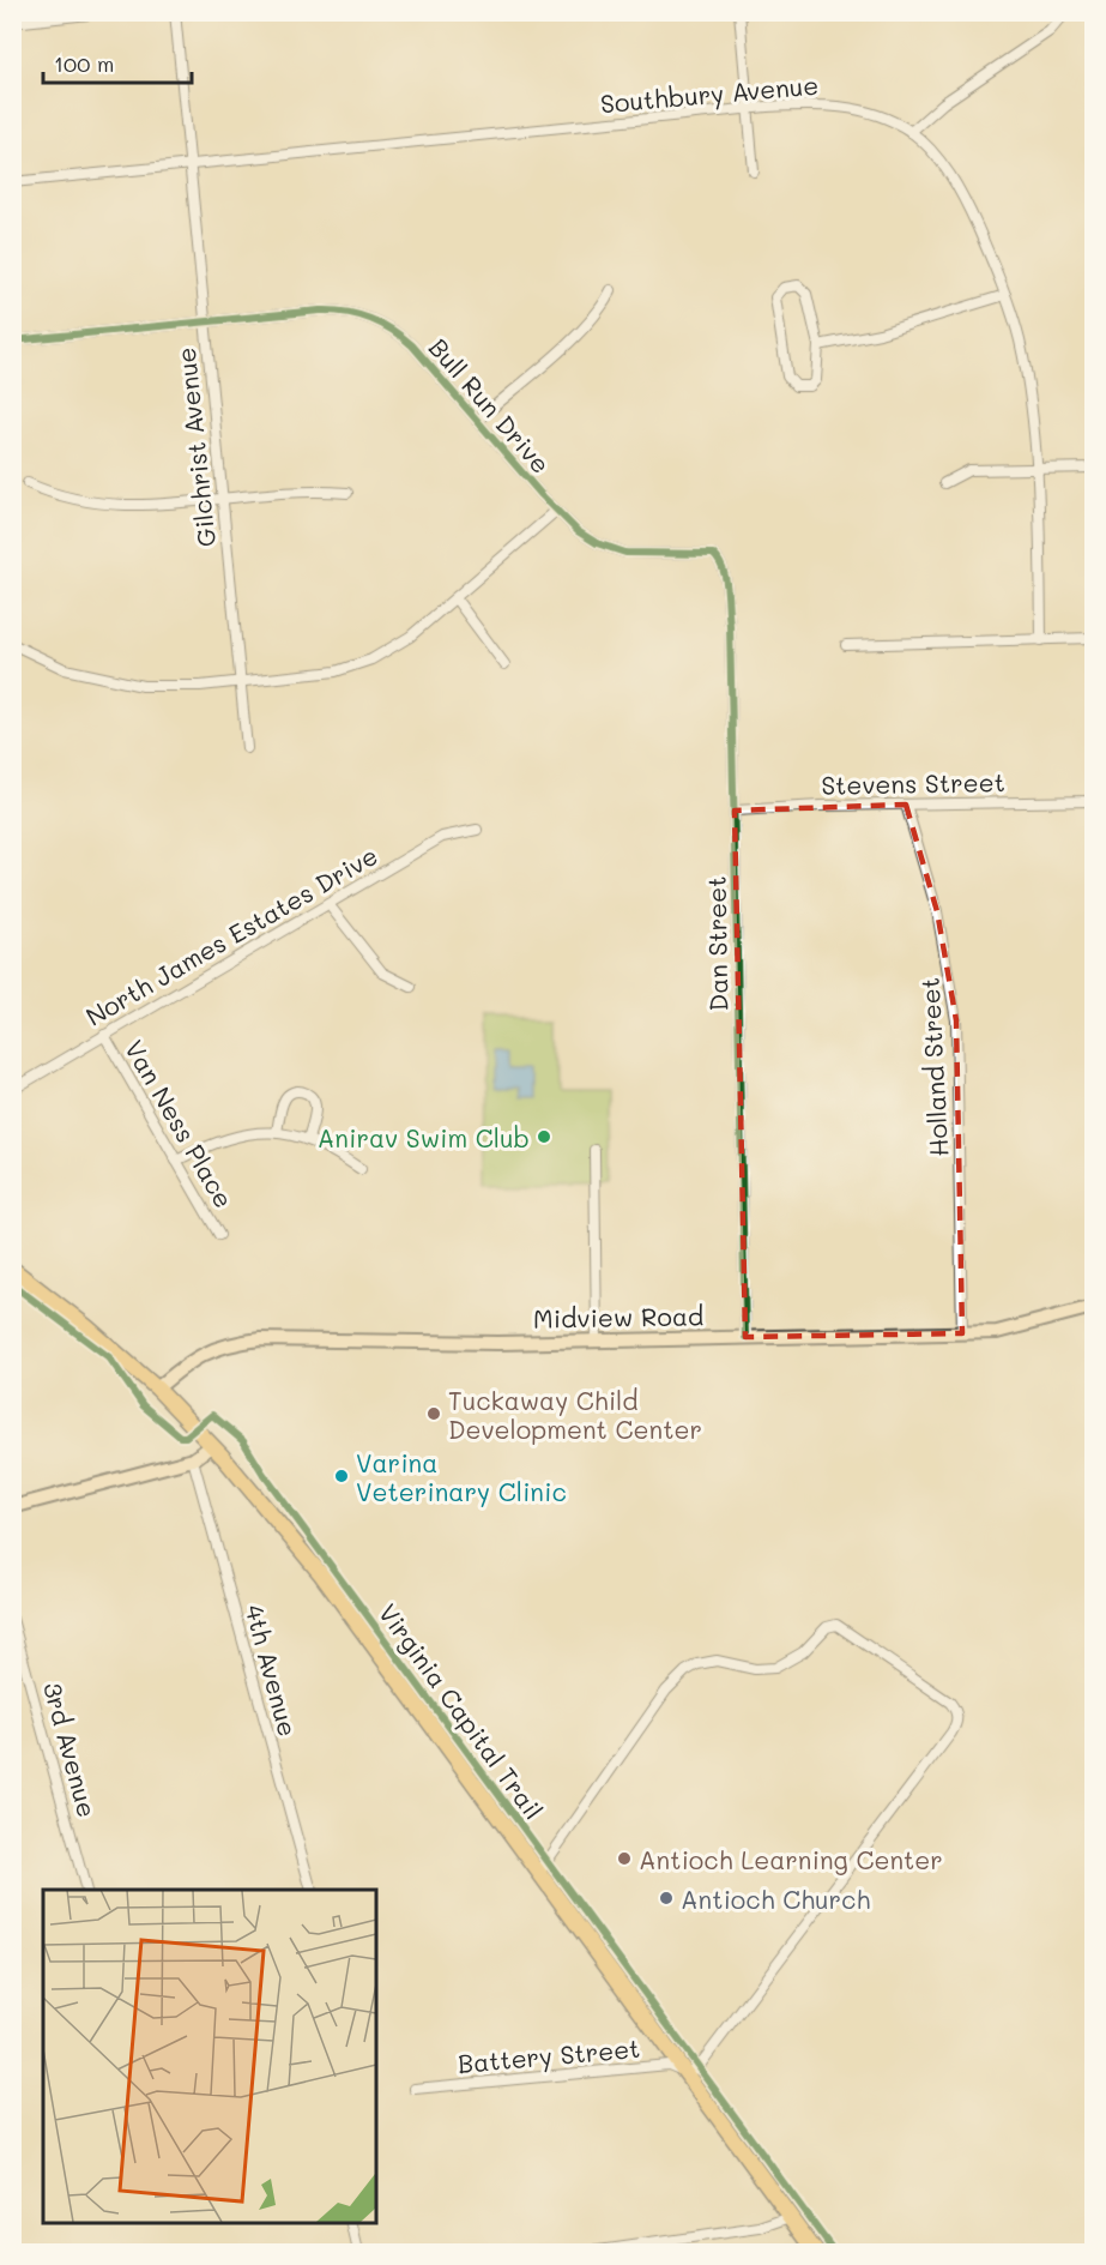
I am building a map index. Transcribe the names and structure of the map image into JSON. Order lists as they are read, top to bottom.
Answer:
{
  "streets": {
    "street": [
      "Southbury Avenue",
      "Bull Run Drive",
      "Gilchrist Avenue",
      "Stevens Street",
      "North James Estates Drive",
      "Dan Street",
      "Holland Street",
      "Van Ness Place",
      "Midview Road",
      "4th Avenue",
      "3rd Avenue",
      "Battery Street"
    ],
    "cycle path": ["Virginia Capital Trail"]
  },
  "crossings": [
    ["Southbury Avenue", "Gilchrist Avenue"],
    ["Bull Run Drive", "Gilchrist Avenue"],
    ["Bull Run Drive", "Dan Street"],
    ["Stevens Street", "Dan Street"],
    ["Stevens Street", "Holland Street"],
    ["North James Estates Drive", "Van Ness Place"],
    ["Dan Street", "Midview Road"],
    ["Holland Street", "Midview Road"]
  ],
  "places": [
    "Anirav Swim Club",
    "Tuckaway Child Development Center",
    "Varina Veterinary Clinic",
    "Antioch Learning Center",
    "Antioch Church"
  ],
  "scale_bar": "100 m"
}
